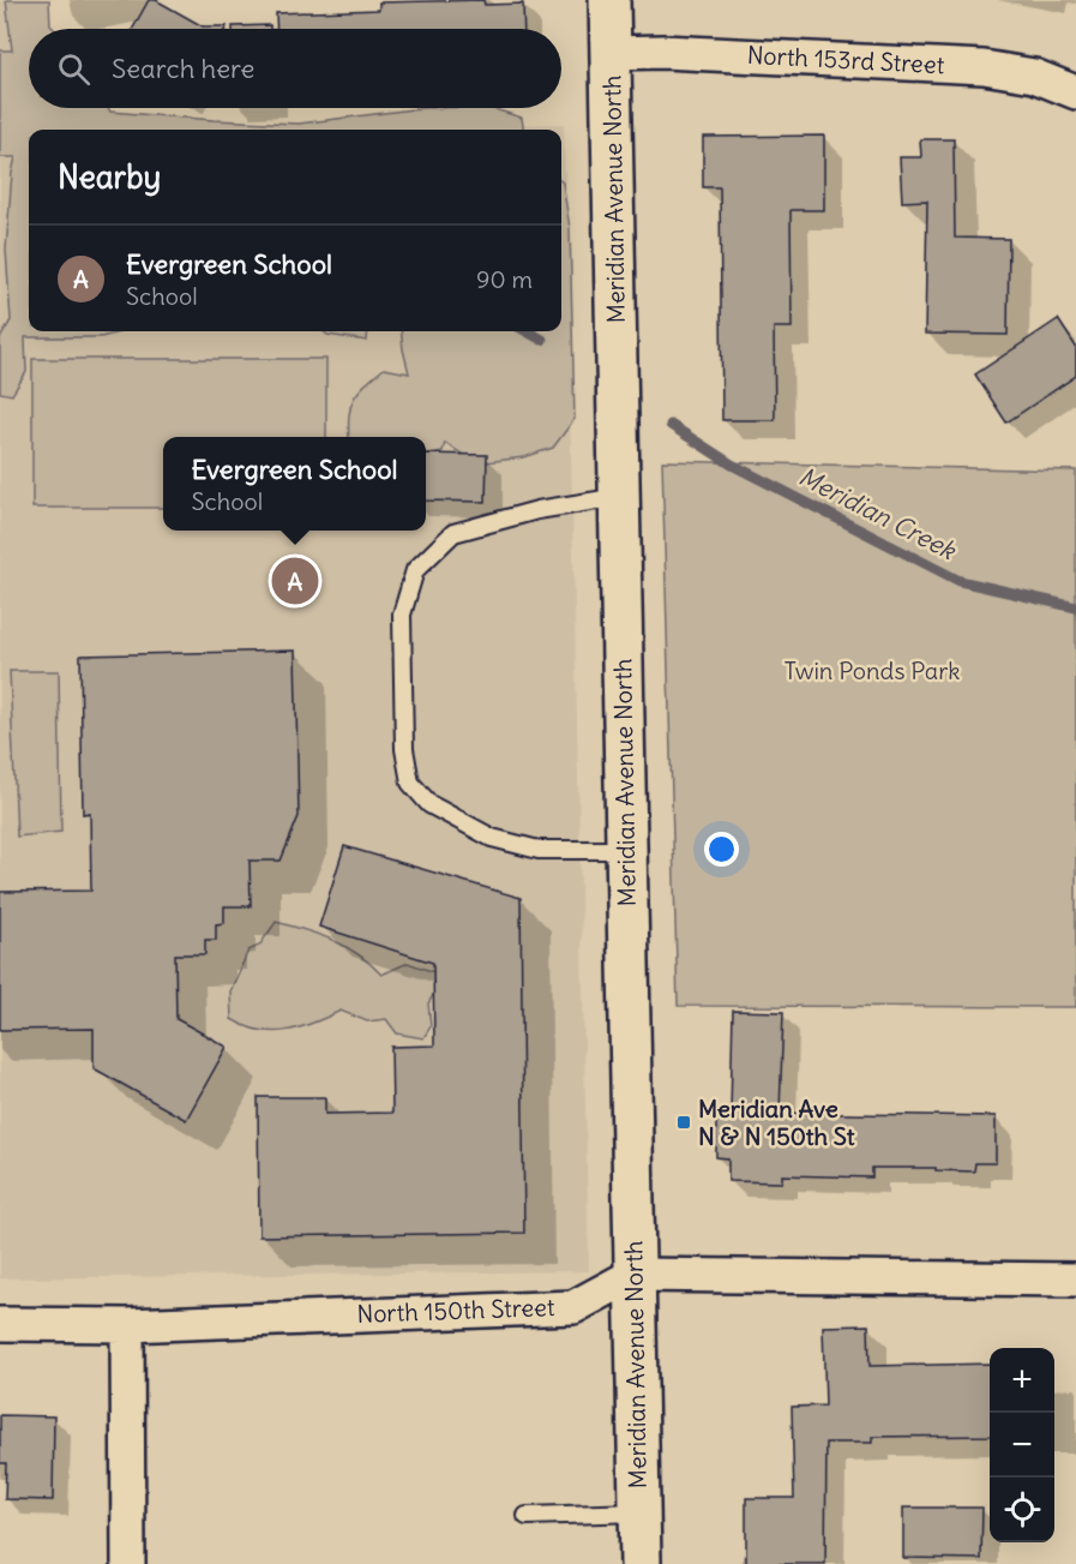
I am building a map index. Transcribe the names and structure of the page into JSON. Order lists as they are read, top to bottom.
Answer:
{
  "streets": {
    "street": ["North 153rd Street", "Meridian Avenue North", "North 150th Street"]
  },
  "crossings": [
    ["North 153rd Street", "Meridian Avenue North"],
    ["Meridian Avenue North", "North 150th Street"]
  ],
  "water": ["Meridian Creek"],
  "parks": ["Twin Ponds Park"],
  "places": {
    "transit": ["Meridian Ave N & N 150th St"]
  },
  "page": {
    "search": "Search here",
    "heading": "Nearby",
    "list": [
      {
        "mark": "A",
        "name": "Evergreen School",
        "note": "School",
        "value": "90 m"
      }
    ],
    "popup": ["Evergreen School", "School"],
    "pins": "A",
    "map_buttons": ["+", "−"]
  }
}
